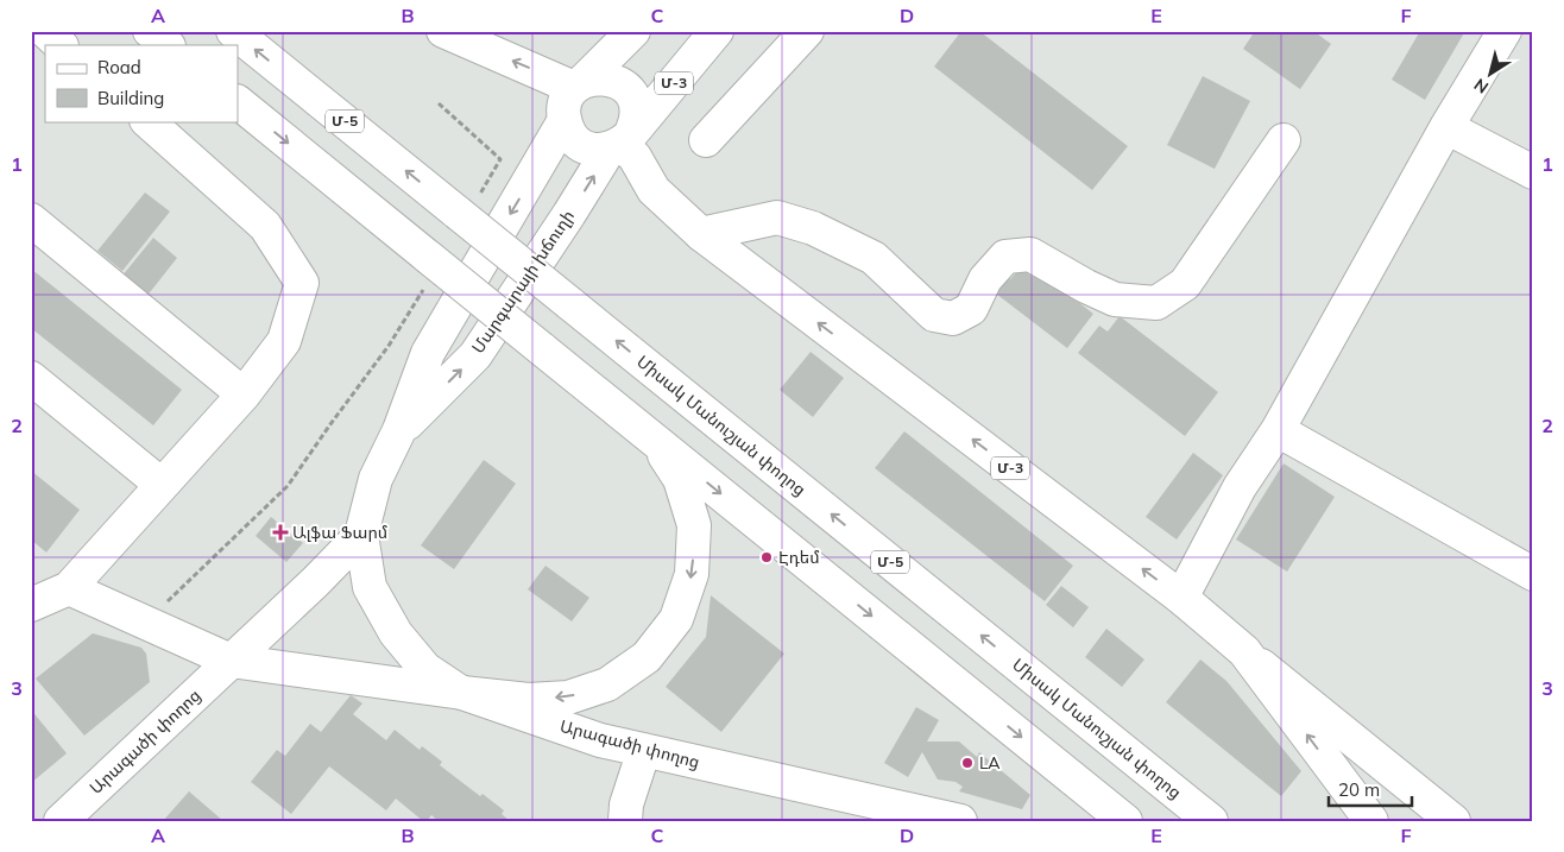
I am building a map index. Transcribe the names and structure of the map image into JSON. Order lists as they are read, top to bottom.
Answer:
{
  "streets": {
    "main road": [
      "Մ-3",
      "Մ-5",
      "Մարգարայի խճուղի",
      "Միսակ Մանուշյան փողոց",
      "Արագածի փողոց"
    ]
  },
  "crossings": [
    ["Մ-3", "Մարգարայի խճուղի"],
    ["Մարգարայի խճուղի", "Արագածի փողոց"]
  ],
  "places": {
    "health": ["Ալֆա Ֆարմ"],
    "other": ["Էդեմ", "LA"]
  },
  "legend": ["Road", "Building"],
  "scale_bar": "20 m",
  "north": "bottom left",
  "grid": {
    "columns": [
      "A",
      "B",
      "C",
      "D",
      "E",
      "F"
    ],
    "rows": ["1", "2", "3"]
  }
}
